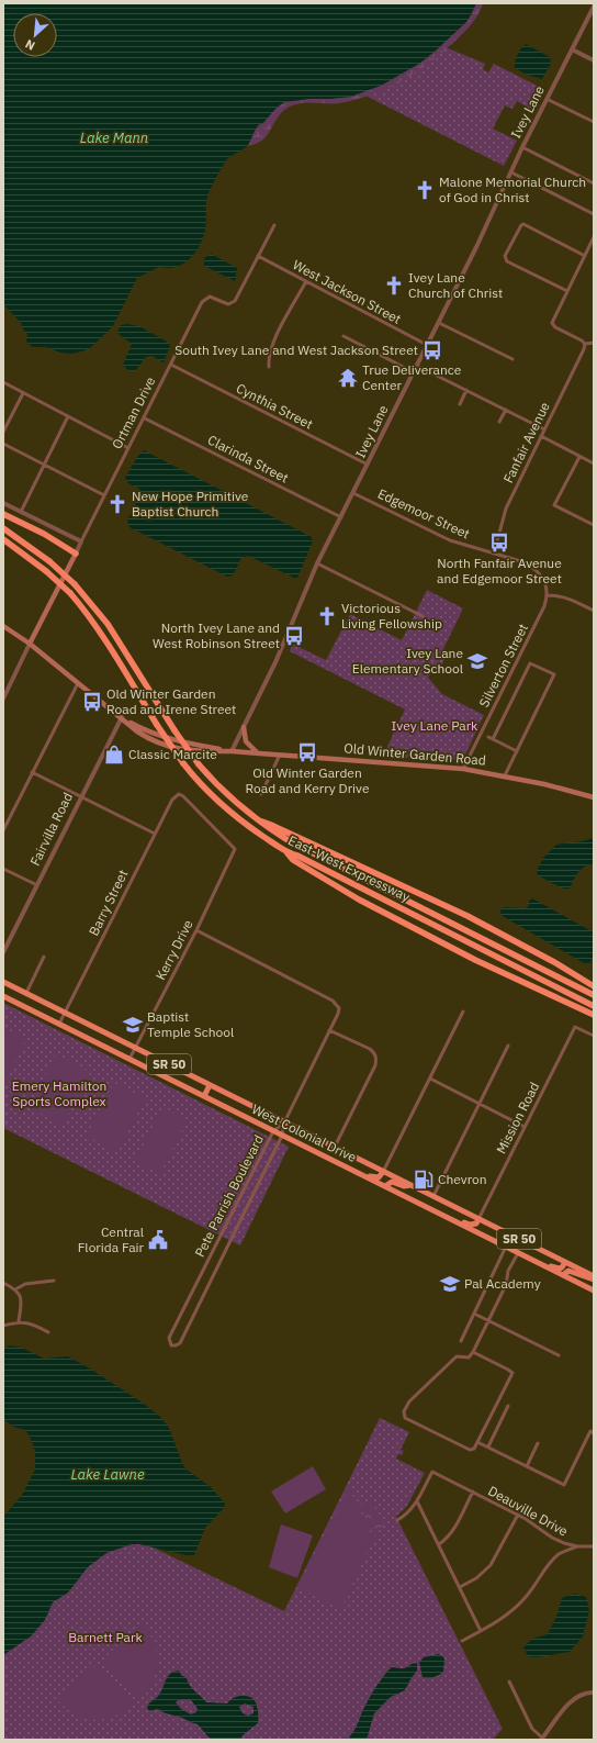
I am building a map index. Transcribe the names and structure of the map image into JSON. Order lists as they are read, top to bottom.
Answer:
{
  "streets": {
    "highway": ["East-West Expressway", "SR 50", "West Colonial Drive"],
    "main road": ["Ortman Drive", "Old Winter Garden Road"],
    "street": [
      "Ivey Lane",
      "West Jackson Street",
      "Cynthia Street",
      "Fanfair Avenue",
      "Clarinda Street",
      "Edgemoor Street",
      "Silverton Street",
      "Fairvilla Road",
      "Barry Street",
      "Kerry Drive",
      "Mission Road",
      "Pete Parrish Boulevard",
      "Deauville Drive"
    ]
  },
  "crossings": [
    ["Ivey Lane", "West Jackson Street"],
    ["Ivey Lane", "Cynthia Street"],
    ["Ivey Lane", "Clarinda Street"],
    ["Ivey Lane", "Edgemoor Street"],
    ["Ivey Lane", "Old Winter Garden Road"],
    ["West Jackson Street", "Ortman Drive"],
    ["Cynthia Street", "Ortman Drive"],
    ["Ortman Drive", "Clarinda Street"],
    ["Ortman Drive", "Old Winter Garden Road"],
    ["Fanfair Avenue", "Edgemoor Street"],
    ["Edgemoor Street", "Silverton Street"],
    ["Silverton Street", "Old Winter Garden Road"],
    ["Old Winter Garden Road", "Fairvilla Road"],
    ["Barry Street", "Kerry Drive"],
    ["Barry Street", "West Colonial Drive"],
    ["Kerry Drive", "West Colonial Drive"],
    ["Mission Road", "West Colonial Drive"],
    ["West Colonial Drive", "Pete Parrish Boulevard"]
  ],
  "water": ["Lake Mann", "Lake Lawne"],
  "parks": ["Ivey Lane Park", "Emery Hamilton Sports Complex", "Barnett Park"],
  "places": {
    "church": [
      "Malone Memorial Church of God in Christ",
      "Ivey Lane Church of Christ",
      "New Hope Primitive Baptist Church",
      "Victorious Living Fellowship"
    ],
    "bus stop": [
      "South Ivey Lane and West Jackson Street",
      "North Fanfair Avenue and Edgemoor Street",
      "North Ivey Lane and West Robinson Street",
      "Old Winter Garden Road and Irene Street",
      "Old Winter Garden Road and Kerry Drive"
    ],
    "temple": ["True Deliverance Center"],
    "school or university": ["Ivey Lane Elementary School", "Baptist Temple School", "Pal Academy"],
    "shop": ["Classic Marcite"],
    "fuel station": ["Chevron"],
    "public building": ["Central Florida Fair"]
  },
  "north": "bottom left"
}
